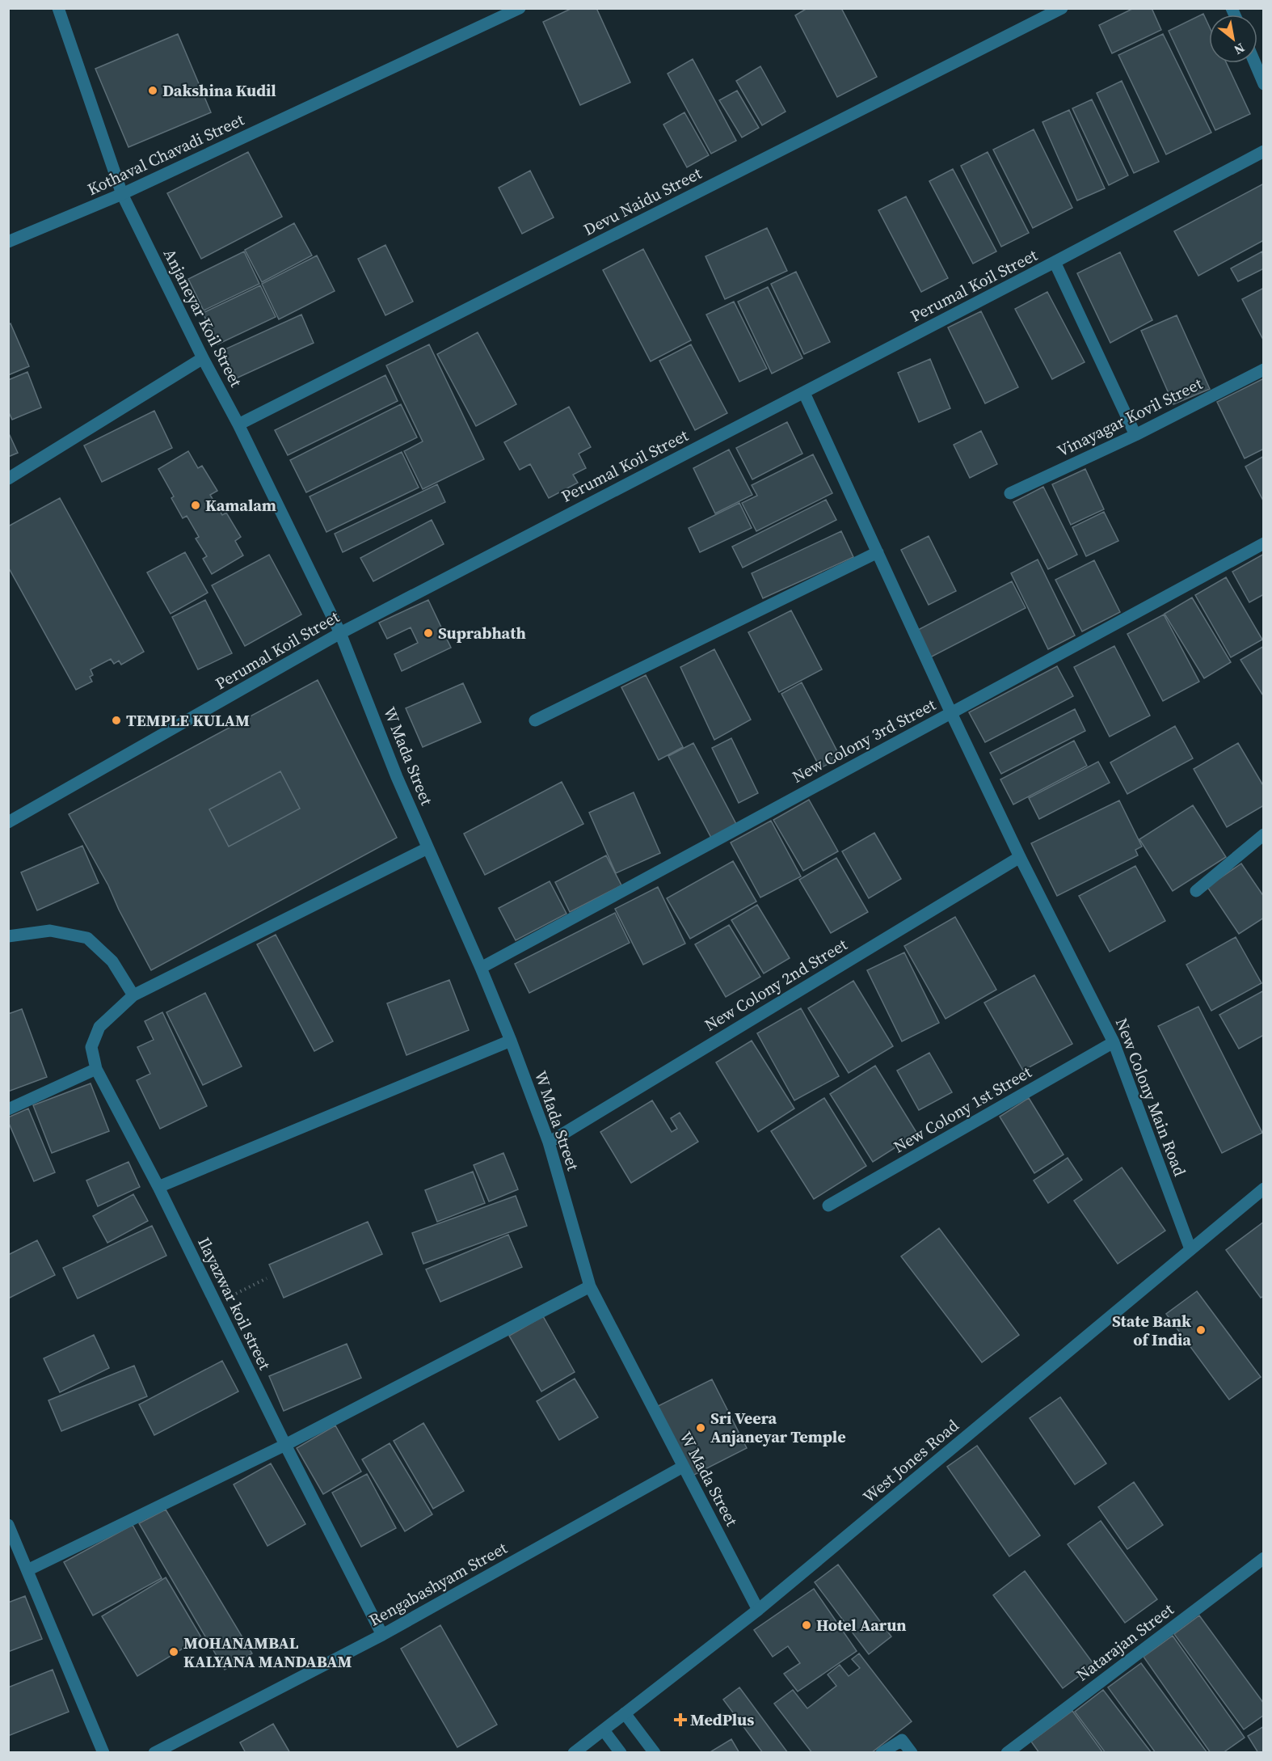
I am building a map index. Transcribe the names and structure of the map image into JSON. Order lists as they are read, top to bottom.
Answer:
{
  "streets": {
    "street": [
      "Kothaval Chavadi Street",
      "Devu Naidu Street",
      "Perumal Koil Street",
      "Anjaneyar Koil Street",
      "Vinayagar Kovil Street",
      "New Colony 3rd Street",
      "W Mada Street",
      "New Colony 2nd Street",
      "New Colony Main Road",
      "New Colony 1st Street",
      "Ilayazwar koil street",
      "West Jones Road",
      "Rengabashyam Street",
      "Natarajan Street"
    ]
  },
  "crossings": [
    ["Kothaval Chavadi Street", "Anjaneyar Koil Street"],
    ["Devu Naidu Street", "Anjaneyar Koil Street"],
    ["Perumal Koil Street", "Anjaneyar Koil Street"],
    ["Perumal Koil Street", "W Mada Street"],
    ["Perumal Koil Street", "New Colony Main Road"],
    ["Anjaneyar Koil Street", "W Mada Street"],
    ["New Colony 3rd Street", "W Mada Street"],
    ["New Colony 3rd Street", "New Colony Main Road"],
    ["W Mada Street", "New Colony 2nd Street"],
    ["W Mada Street", "Ilayazwar koil street"],
    ["W Mada Street", "West Jones Road"],
    ["W Mada Street", "Rengabashyam Street"],
    ["New Colony 2nd Street", "New Colony Main Road"],
    ["New Colony Main Road", "New Colony 1st Street"],
    ["New Colony Main Road", "West Jones Road"],
    ["Ilayazwar koil street", "Rengabashyam Street"]
  ],
  "places": {
    "other": [
      "Dakshina Kudil",
      "Kamalam",
      "Suprabhath",
      "TEMPLE KULAM",
      "State Bank of India",
      "Sri Veera Anjaneyar Temple",
      "Hotel Aarun",
      "MOHANAMBAL KALYANA MANDABAM"
    ],
    "health": ["MedPlus"]
  },
  "north": "bottom right"
}
